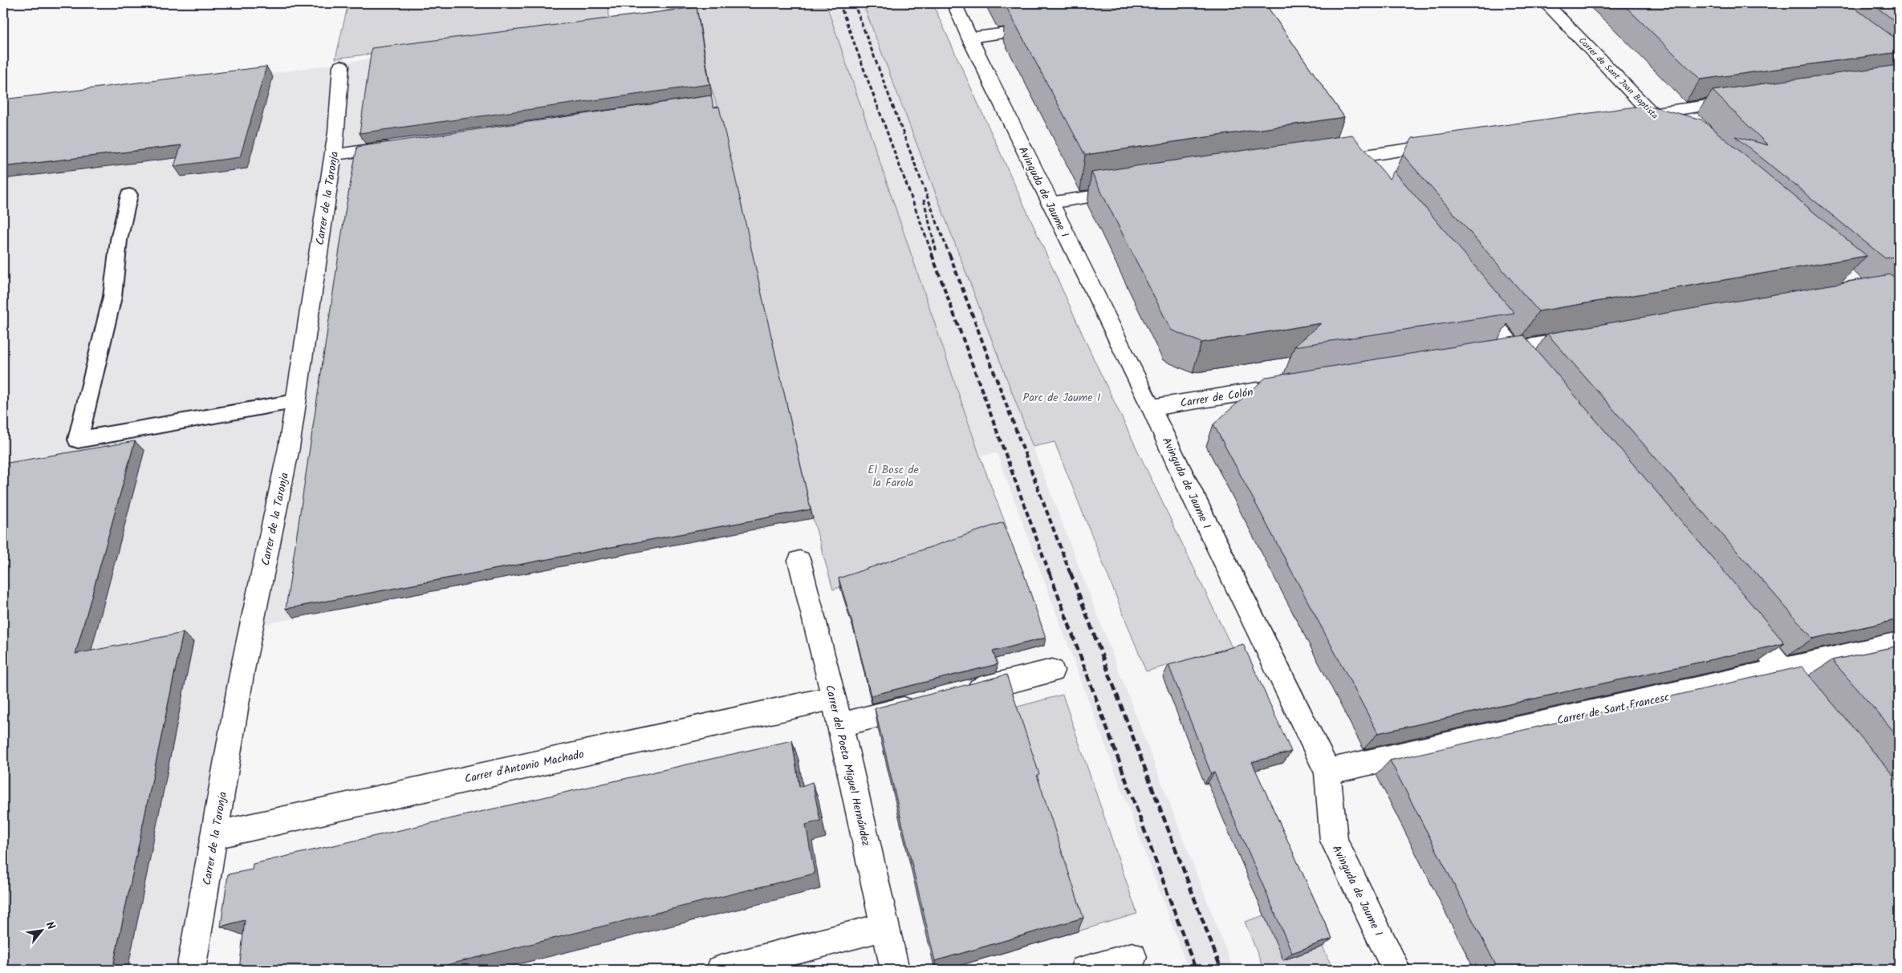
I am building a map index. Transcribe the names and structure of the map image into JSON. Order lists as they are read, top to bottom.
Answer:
{
  "streets": {
    "street": [
      "Carrer de Sant Joan Baptista",
      "Avinguda de Jaume I",
      "Carrer de la Taronja",
      "Carrer de Colón",
      "Carrer de Sant Francesc",
      "Carrer del Poeta Miguel Hernández",
      "Carrer d'Antonio Machado"
    ]
  },
  "crossings": [
    ["Avinguda de Jaume I", "Carrer de Colón"],
    ["Avinguda de Jaume I", "Carrer de Sant Francesc"],
    ["Carrer de la Taronja", "Carrer d'Antonio Machado"],
    ["Carrer del Poeta Miguel Hernández", "Carrer d'Antonio Machado"]
  ],
  "parks": ["Parc de Jaume I", "El Bosc de la Farola"],
  "north": "top right"
}
